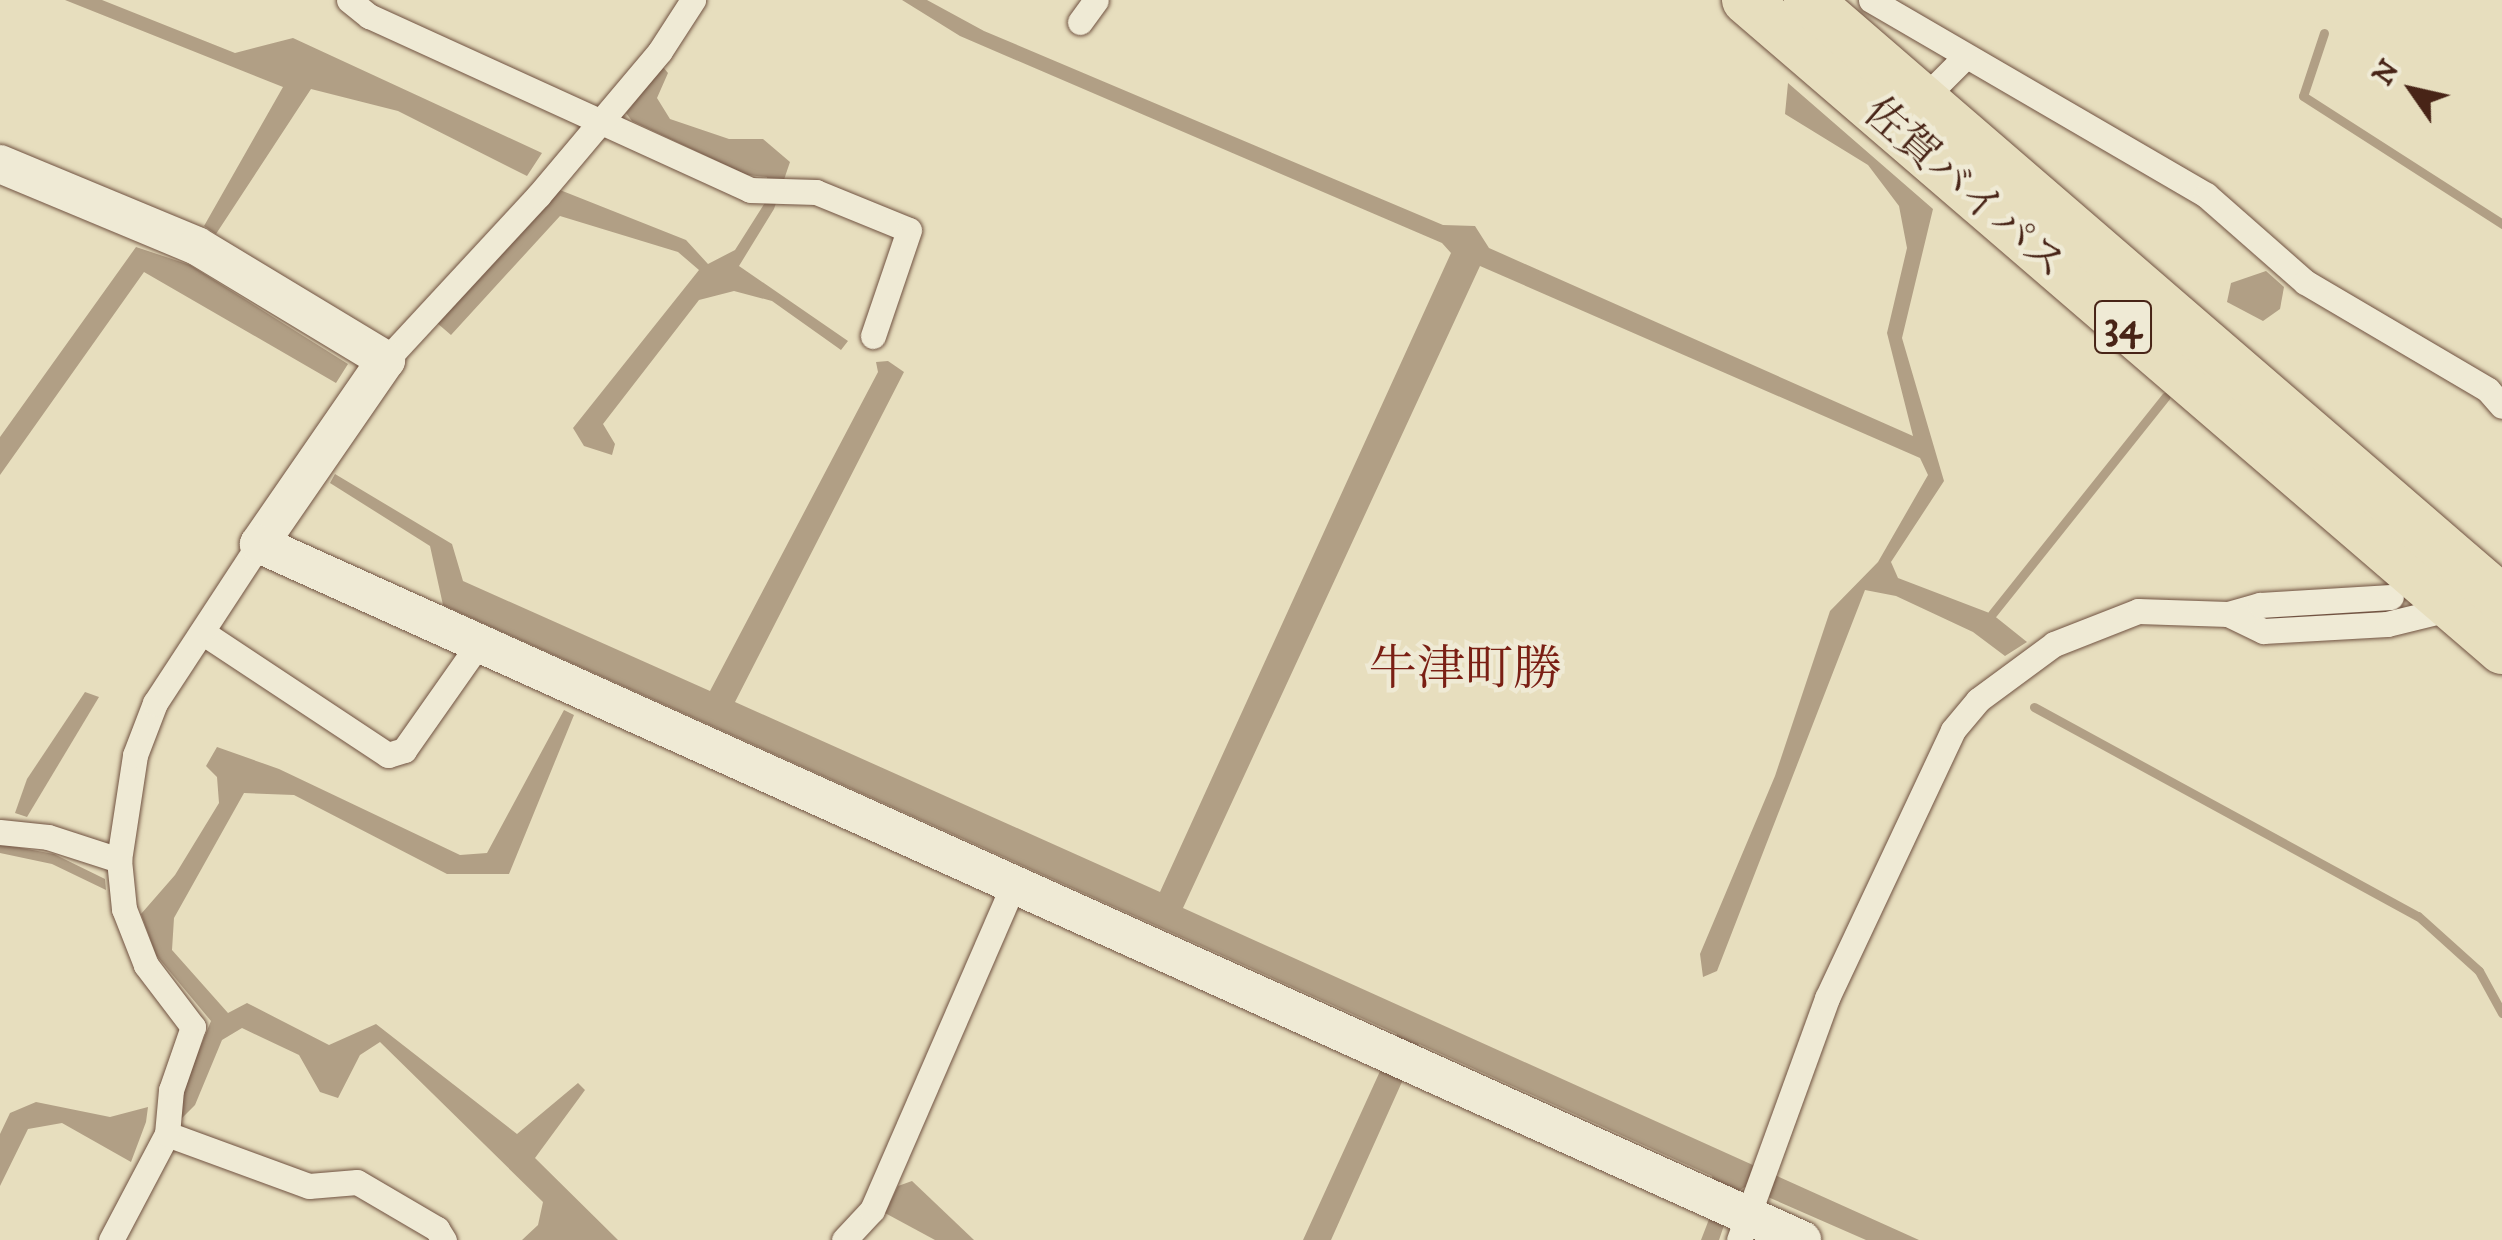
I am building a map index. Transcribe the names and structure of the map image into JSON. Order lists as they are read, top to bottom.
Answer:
{
  "streets": {
    "highway": ["佐賀バイパス", "34"]
  },
  "districts": ["牛津町勝"],
  "north": "top left"
}
